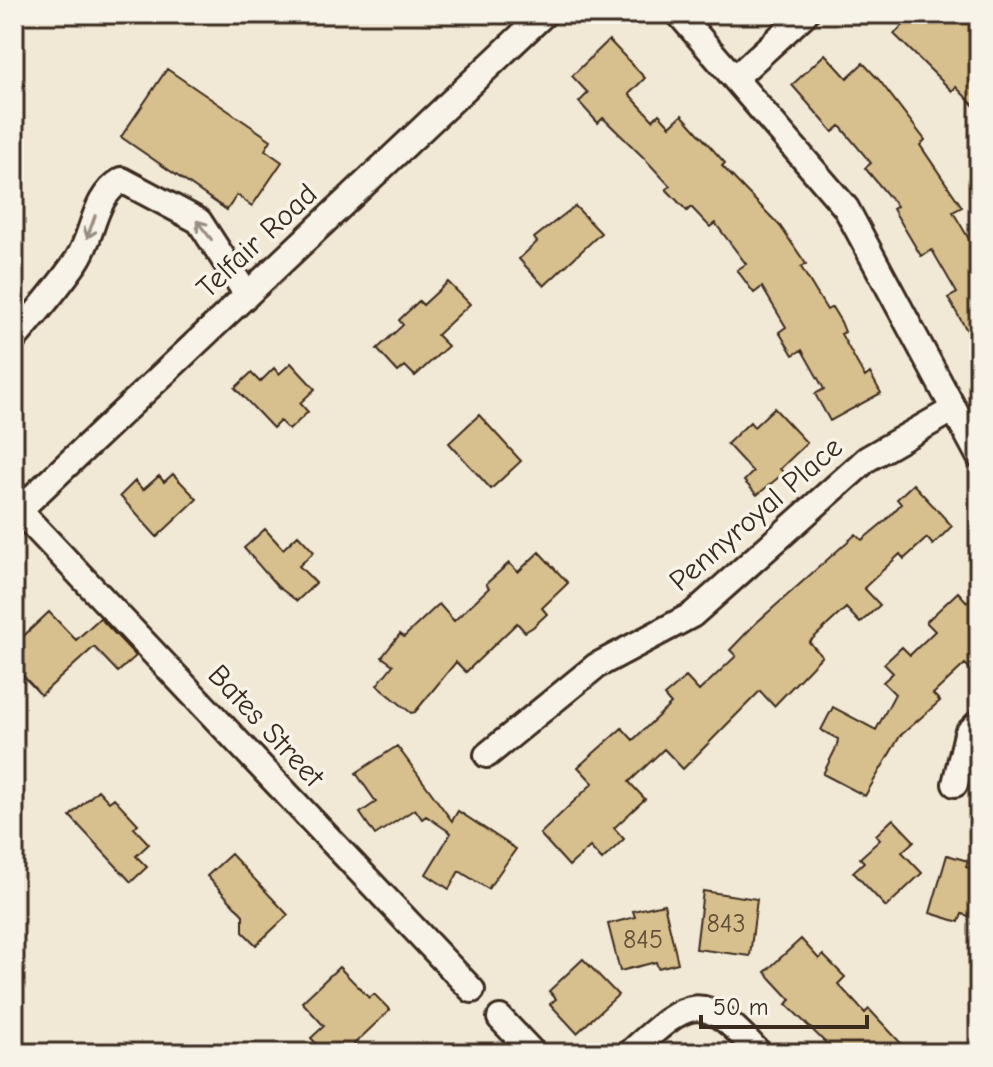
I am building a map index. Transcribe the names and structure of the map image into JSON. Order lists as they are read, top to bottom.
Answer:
{
  "streets": {
    "street": ["Telfair Road", "Pennyroyal Place", "Bates Street"]
  },
  "crossings": [
    ["Telfair Road", "Bates Street"]
  ],
  "house_numbers": ["843", "845"],
  "scale_bar": "50 m"
}
